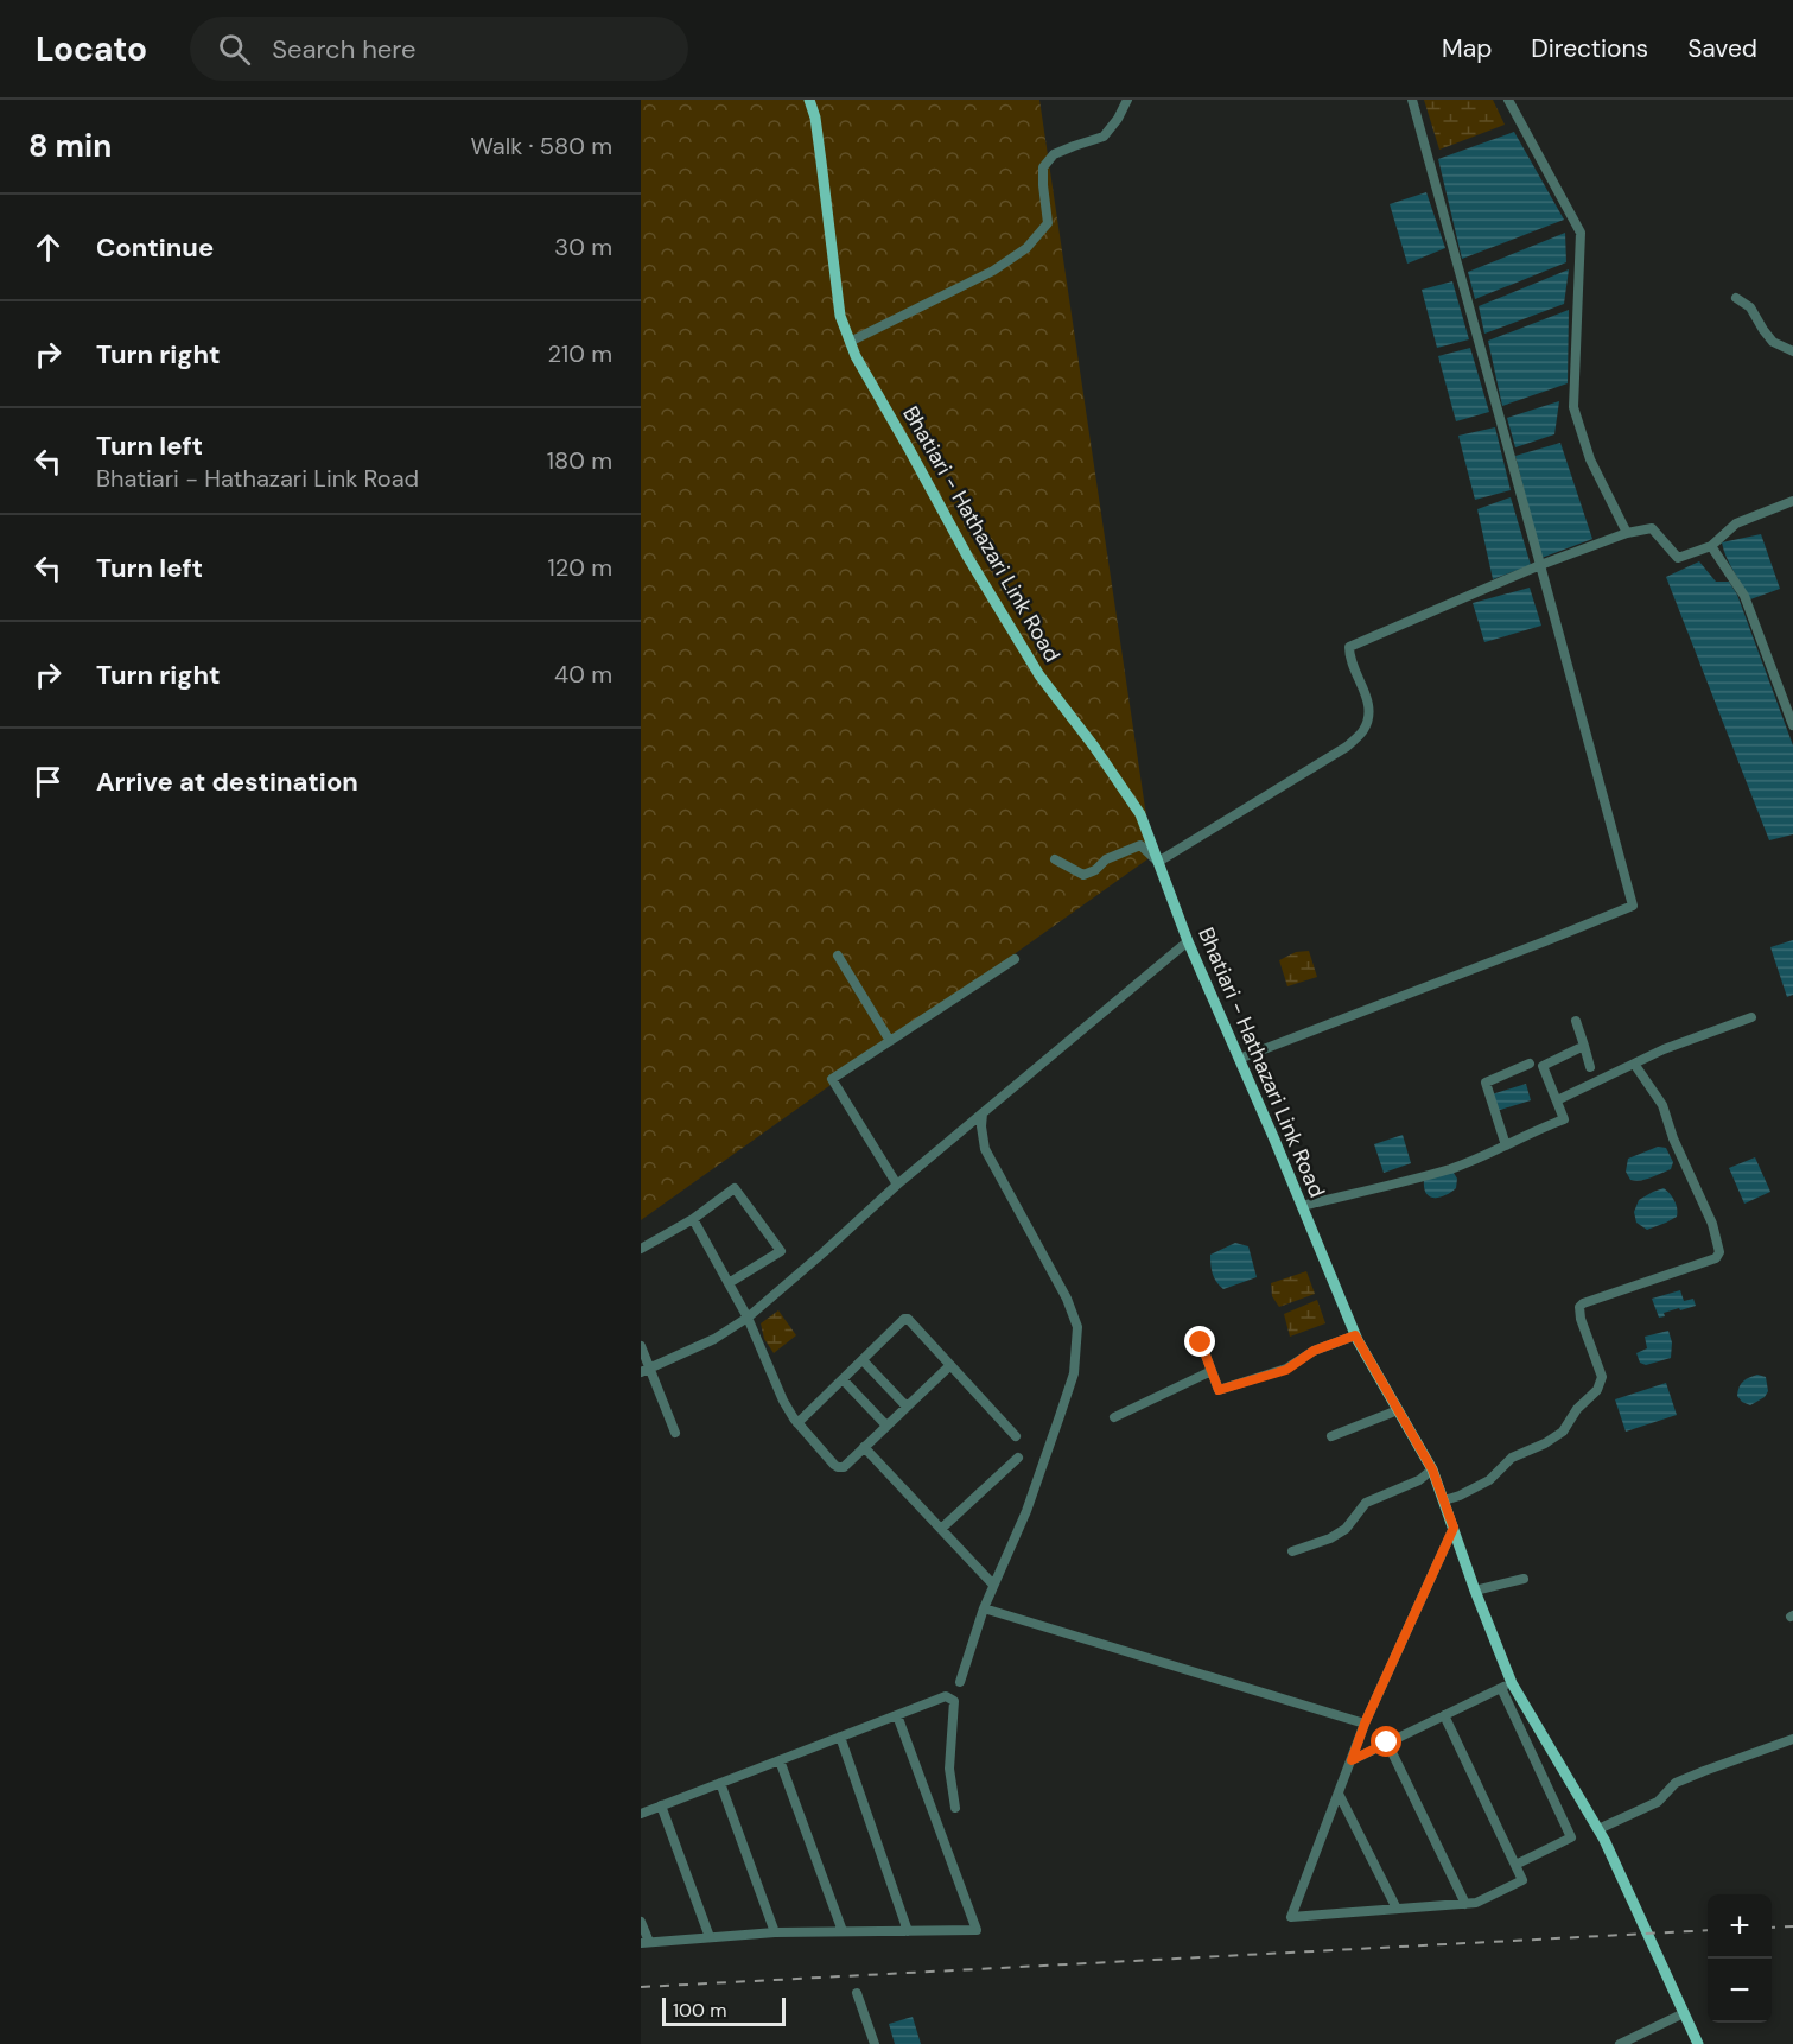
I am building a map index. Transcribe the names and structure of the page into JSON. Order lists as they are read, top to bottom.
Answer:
{
  "streets": {
    "main road": ["Bhatiari - Hathazari Link Road"]
  },
  "scale_bar": "100 m",
  "page": {
    "header": "Locato",
    "search": "Search here",
    "nav": ["Map", "Directions", "Saved"],
    "heading": ["8 min", "Walk · 580 m"],
    "list": [
      ["Continue", "30 m"],
      ["Turn right", "210 m"],
      ["Turn left", "Bhatiari - Hathazari Link Road", "180 m"],
      ["Turn left", "120 m"],
      ["Turn right", "40 m"],
      "Arrive at destination"
    ],
    "map_buttons": ["+", "−"],
    "scale": "100 m"
  }
}
